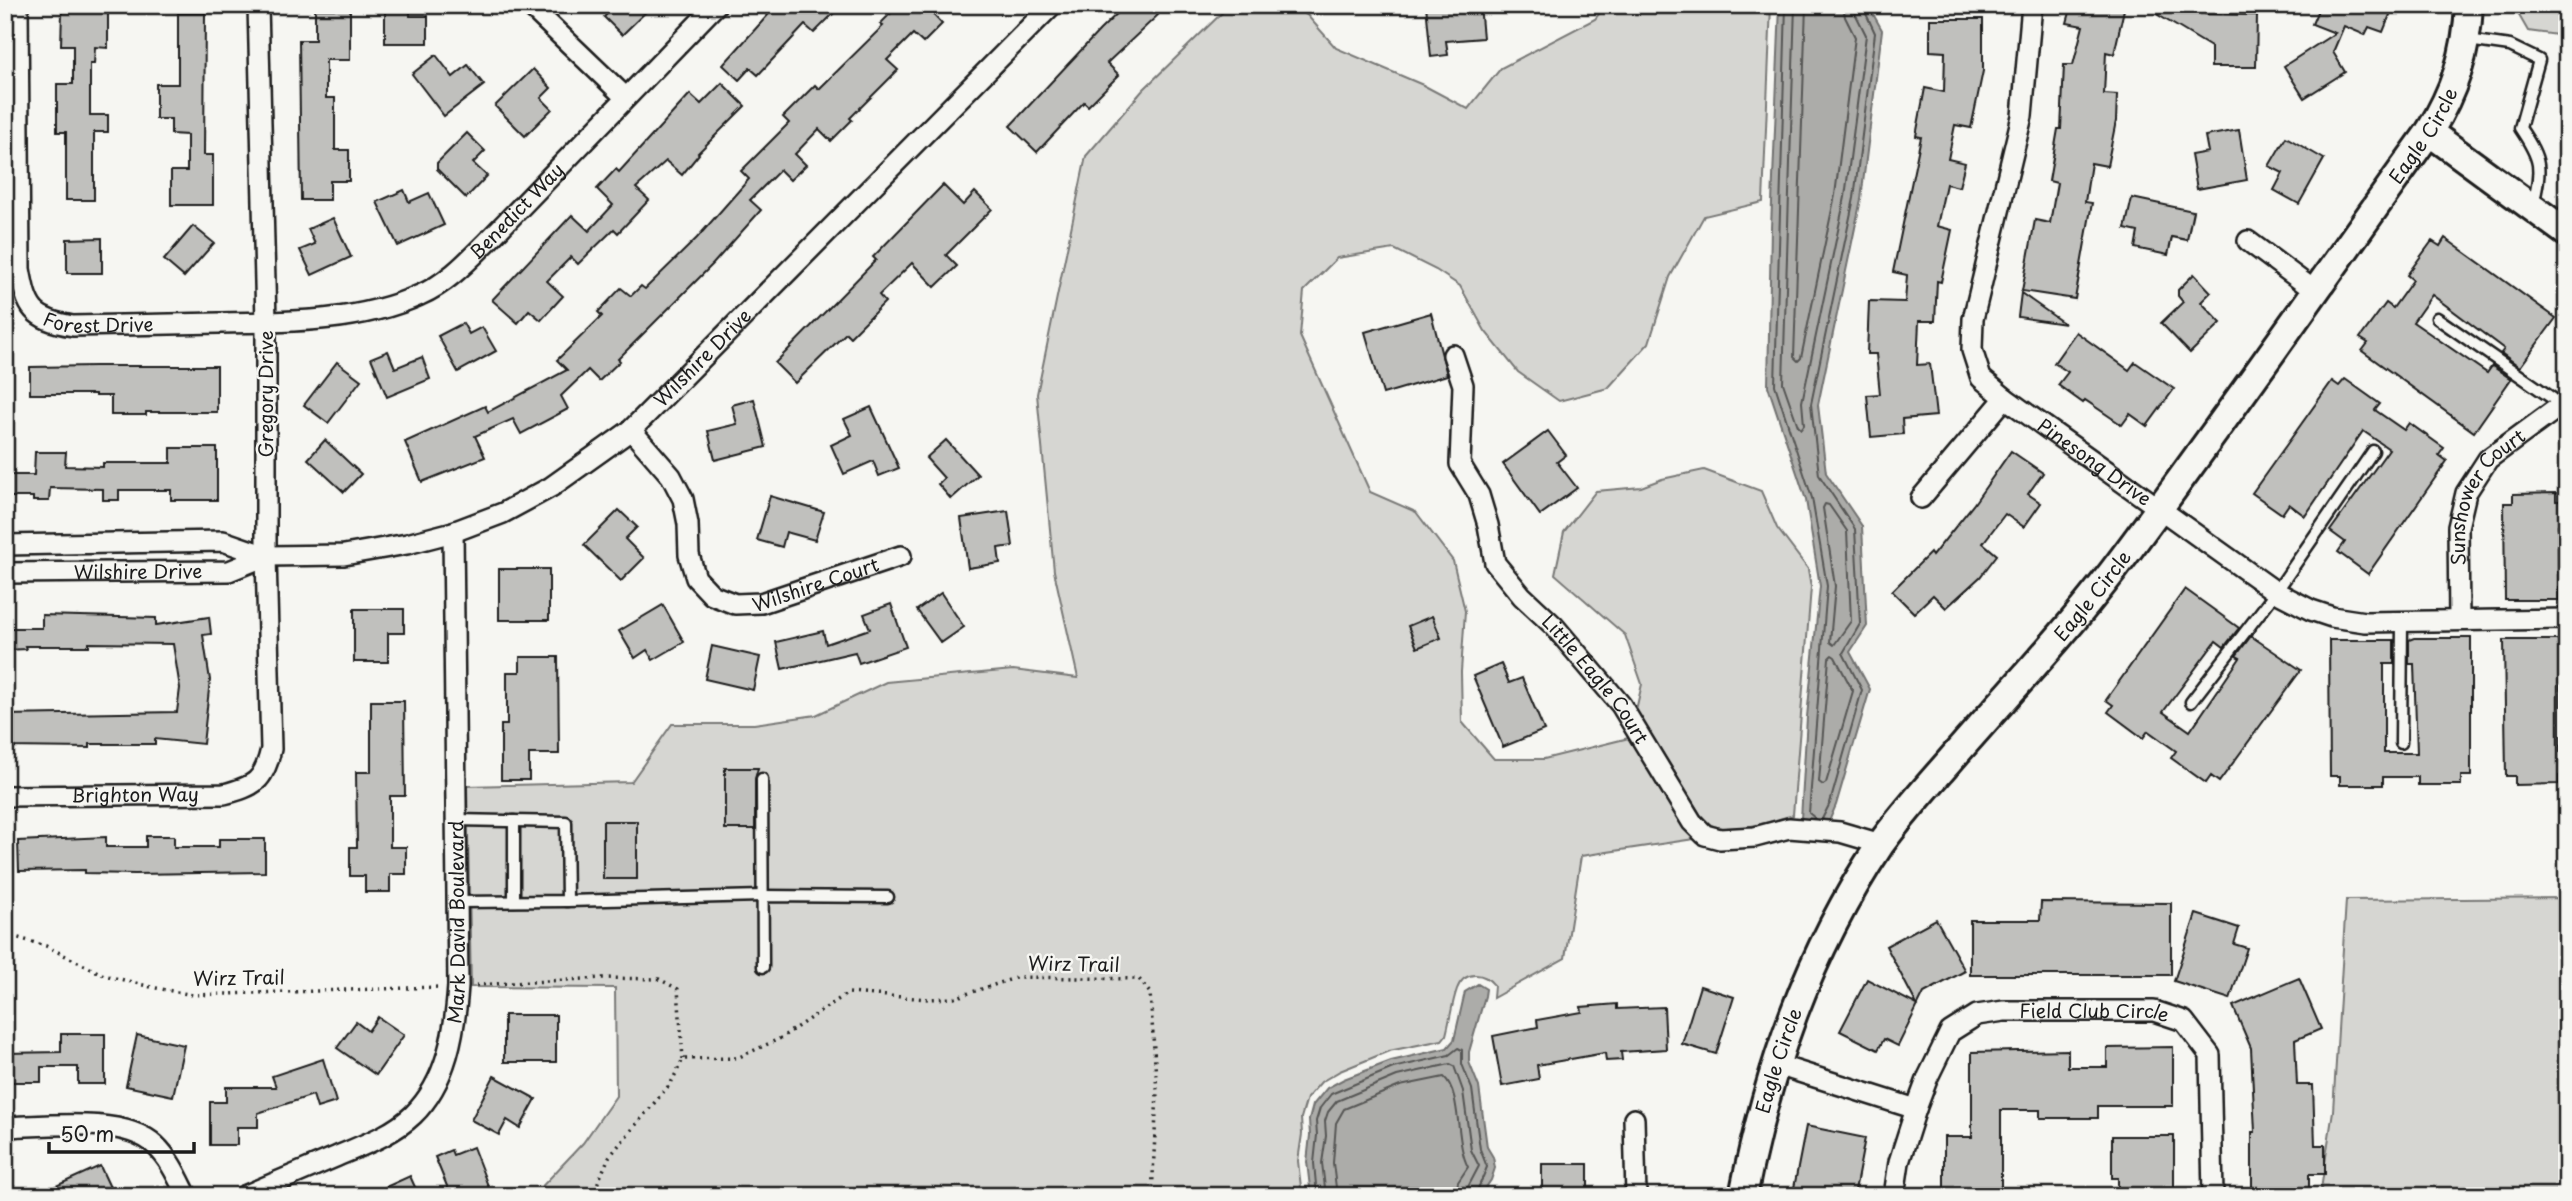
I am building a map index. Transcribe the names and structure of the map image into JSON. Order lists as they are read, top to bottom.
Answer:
{
  "streets": {
    "street": [
      "Eagle Circle",
      "Benedict Way",
      "Forest Drive",
      "Wilshire Drive",
      "Gregory Drive",
      "Pinesong Drive",
      "Sunshower Court",
      "Wilshire Court",
      "Little Eagle Court",
      "Brighton Way",
      "Mark David Boulevard",
      "Field Club Circle"
    ],
    "path": ["Wirz Trail"]
  },
  "crossings": [
    ["Eagle Circle", "Pinesong Drive"],
    ["Eagle Circle", "Little Eagle Court"],
    ["Benedict Way", "Forest Drive"],
    ["Benedict Way", "Gregory Drive"],
    ["Forest Drive", "Gregory Drive"],
    ["Wilshire Drive", "Gregory Drive"],
    ["Wilshire Drive", "Wilshire Court"],
    ["Wilshire Drive", "Mark David Boulevard"],
    ["Gregory Drive", "Brighton Way"],
    ["Pinesong Drive", "Sunshower Court"]
  ],
  "scale_bar": "50 m"
}
